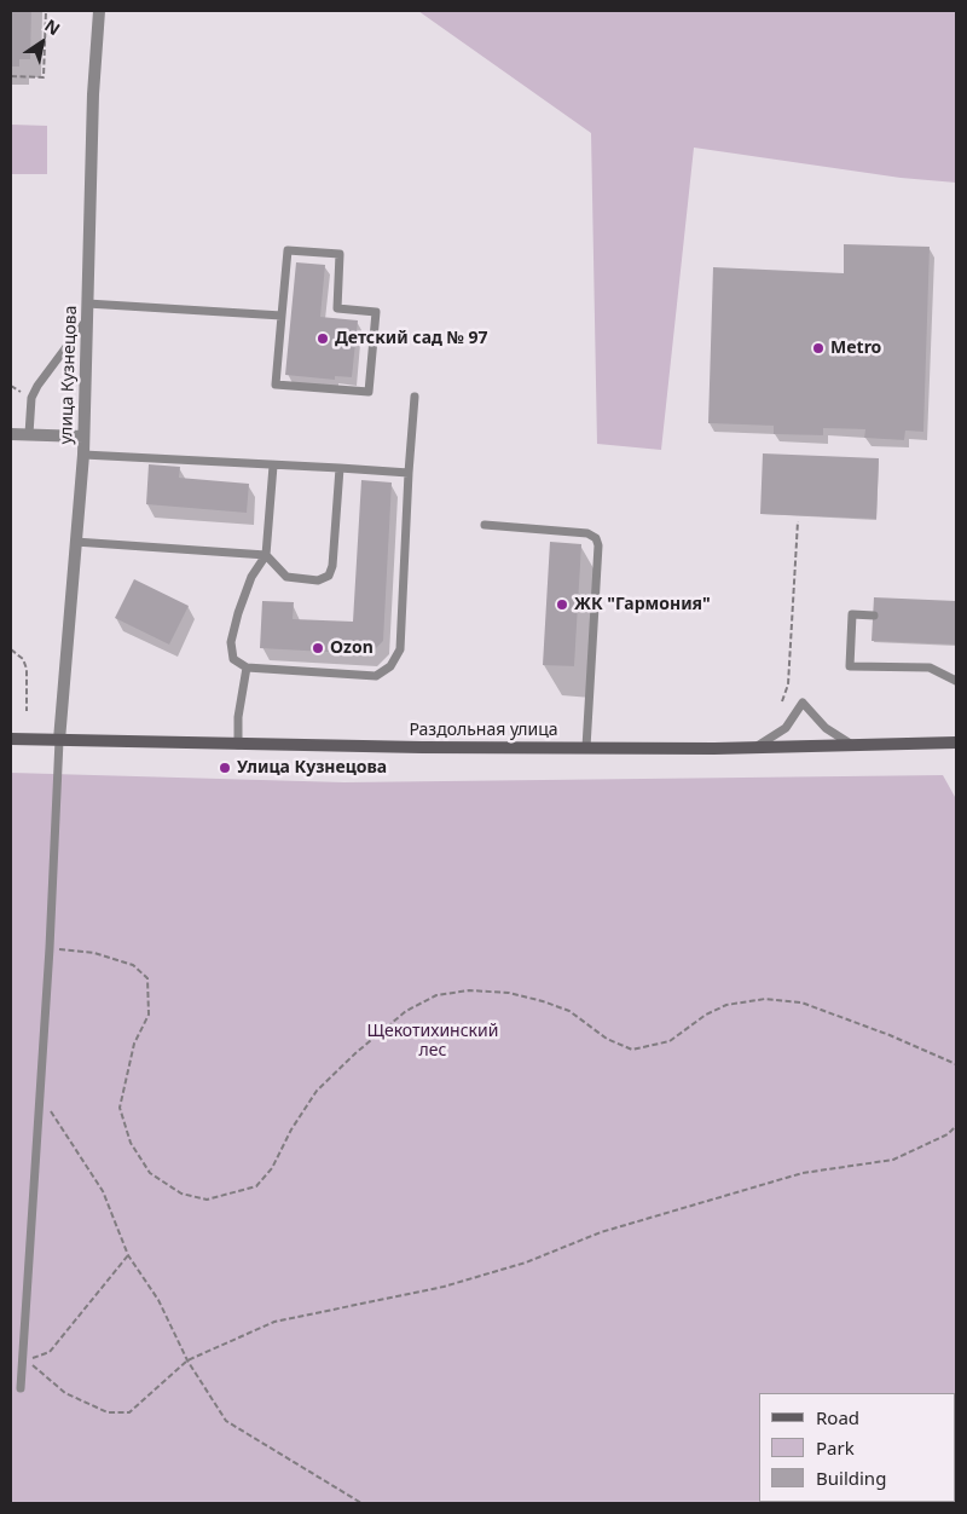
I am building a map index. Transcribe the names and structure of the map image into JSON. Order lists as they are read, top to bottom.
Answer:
{
  "streets": {
    "main road": ["Раздольная улица"],
    "street": ["улица Кузнецова"]
  },
  "crossings": [
    ["улица Кузнецова", "Раздольная улица"]
  ],
  "parks": ["Щекотихинский лес"],
  "places": [
    "Детский сад № 97",
    "Metro",
    "ЖК \"Гармония\"",
    "Ozon",
    "Улица Кузнецова"
  ],
  "legend": ["Road", "Park", "Building"],
  "north": "top right"
}
